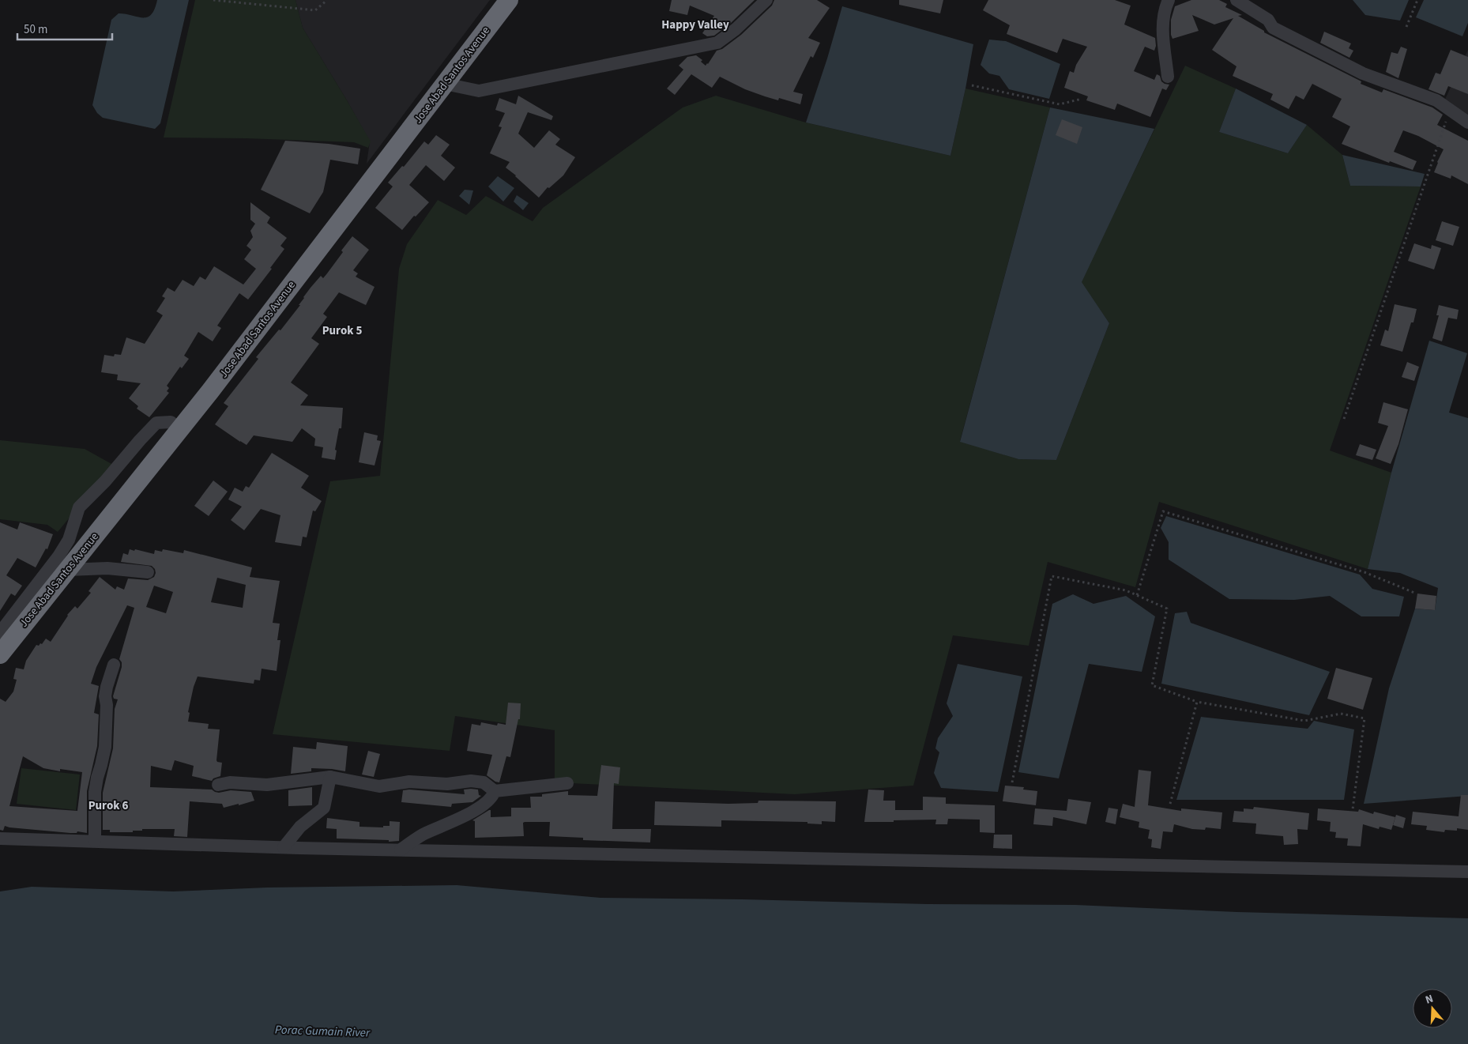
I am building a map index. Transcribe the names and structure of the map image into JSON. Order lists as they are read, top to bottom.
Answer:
{
  "streets": {
    "highway": ["Jose Abad Santos Avenue"]
  },
  "districts": ["Happy Valley", "Purok 5", "Purok 6"],
  "water": ["Porac Gumain River"],
  "scale_bar": "50 m",
  "north": "top"
}
